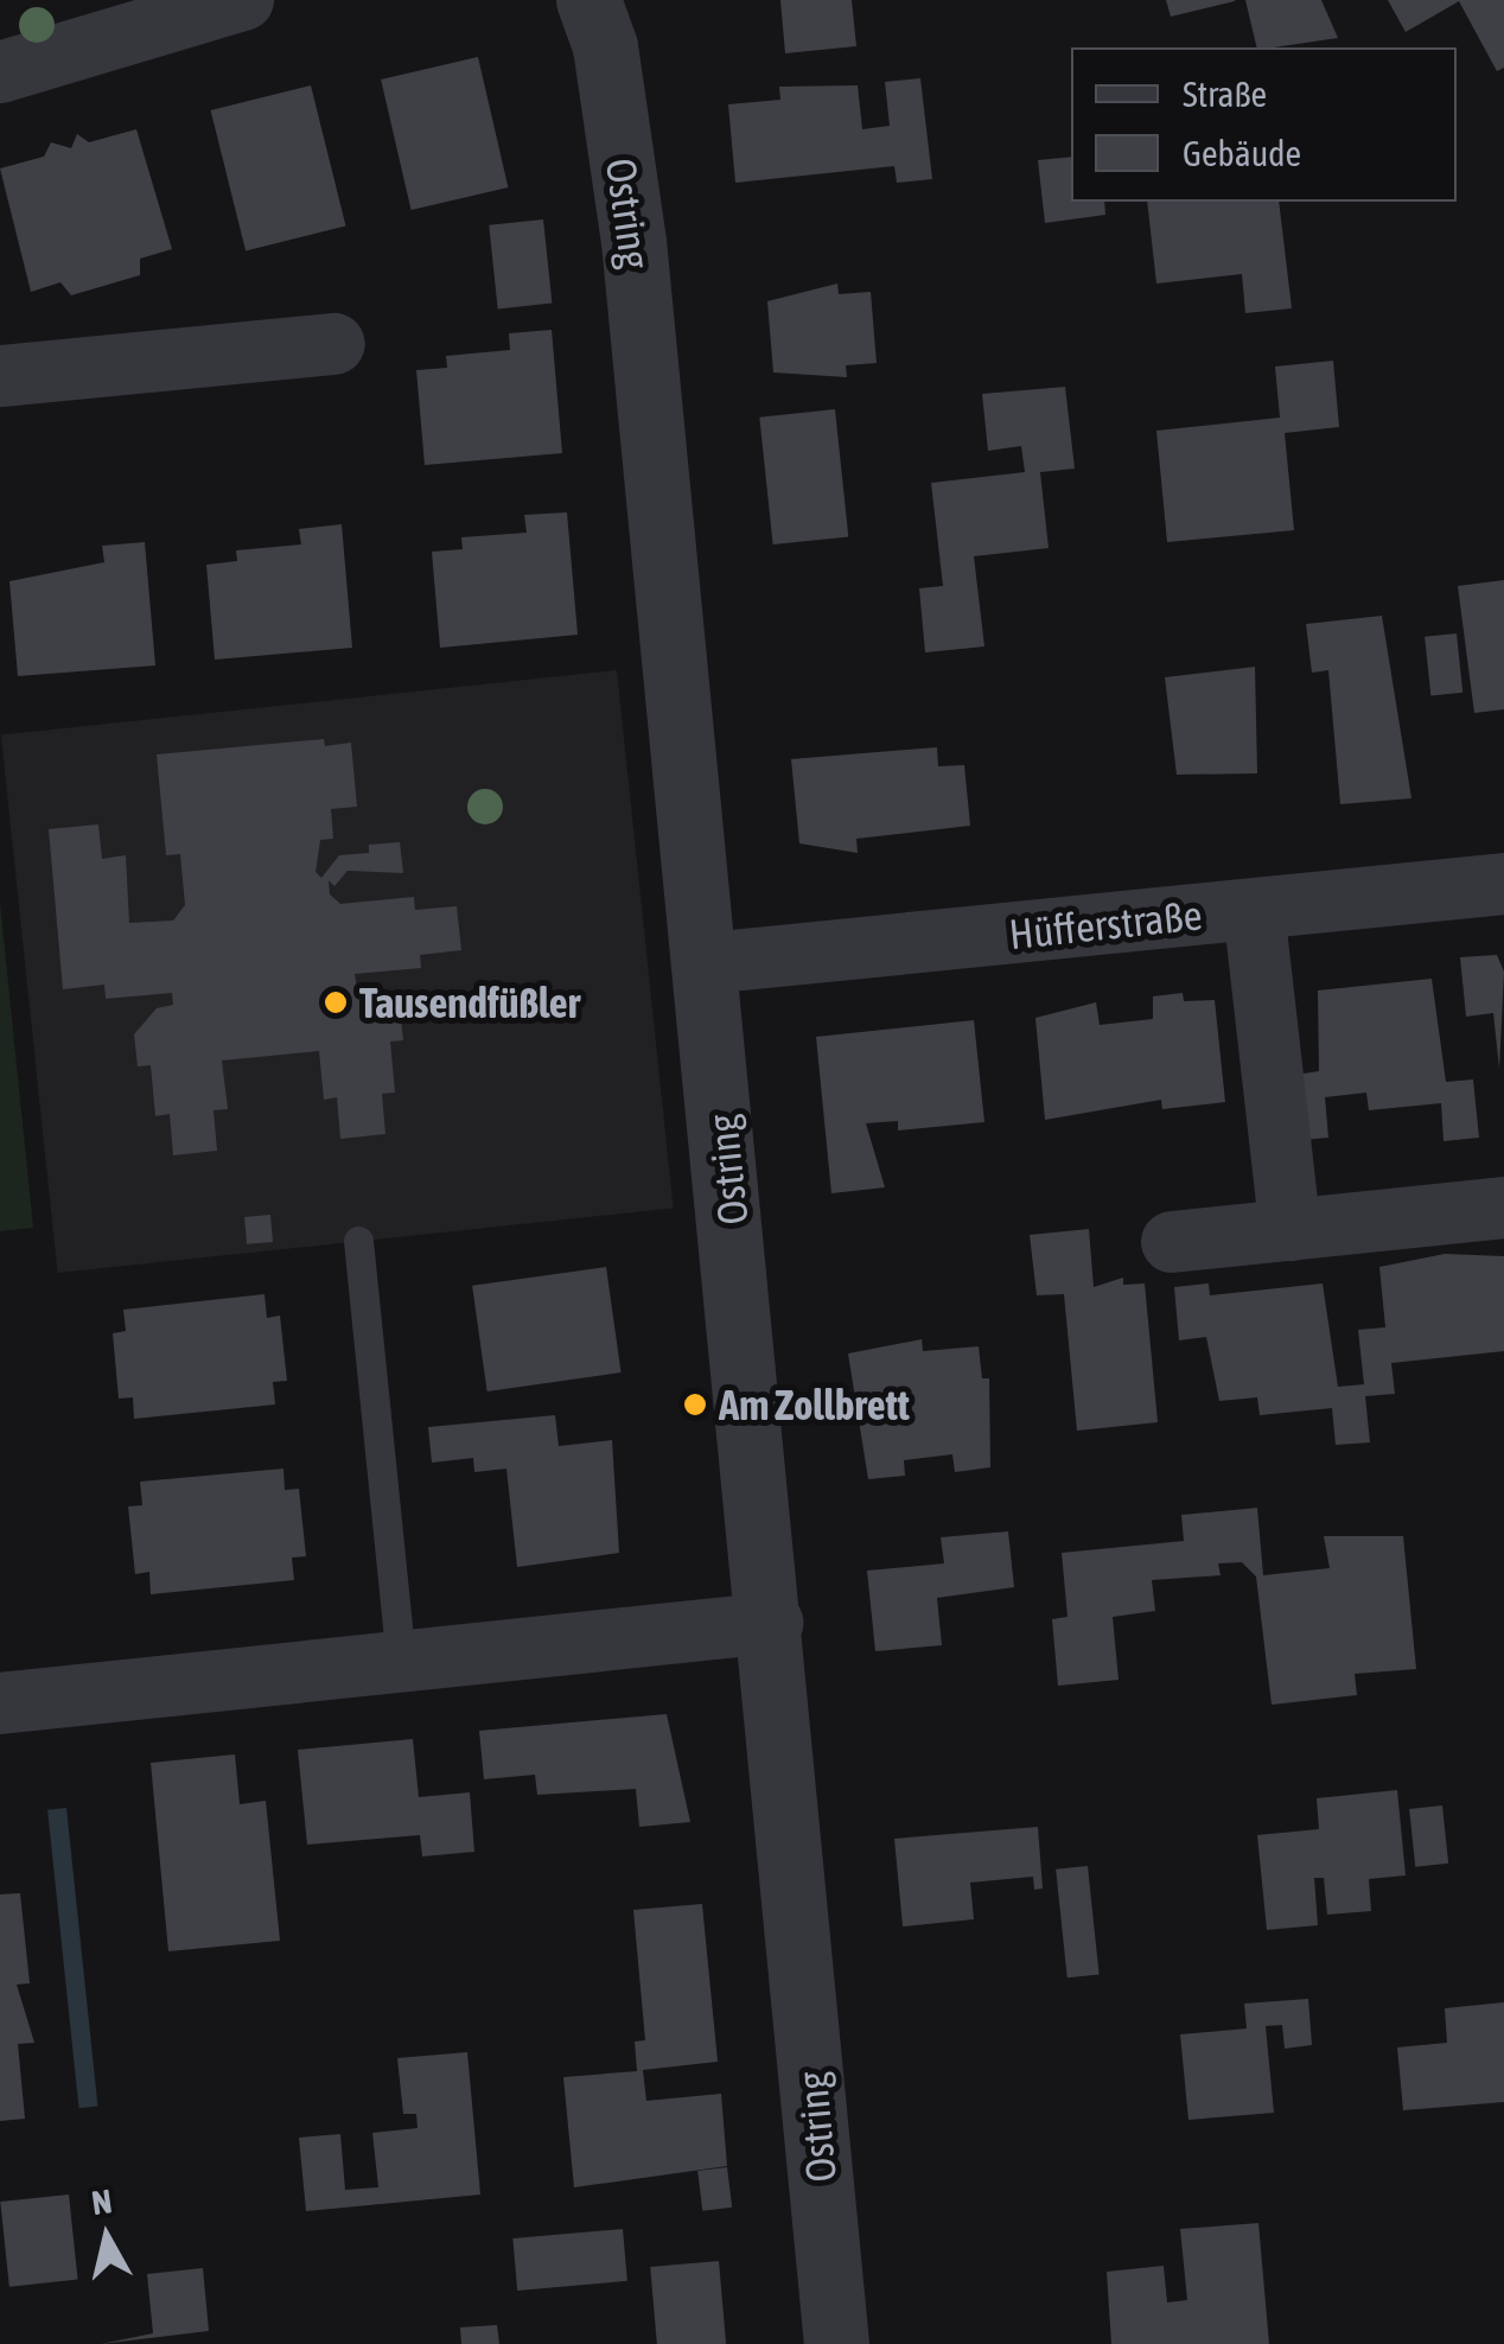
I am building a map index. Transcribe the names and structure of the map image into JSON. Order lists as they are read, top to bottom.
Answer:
{
  "streets": {
    "street": ["Ostring", "Hüfferstraße"]
  },
  "crossings": [
    ["Ostring", "Hüfferstraße"]
  ],
  "places": ["Tausendfüßler", "Am Zollbrett"],
  "legend": ["Straße", "Gebäude"],
  "north": "top"
}
